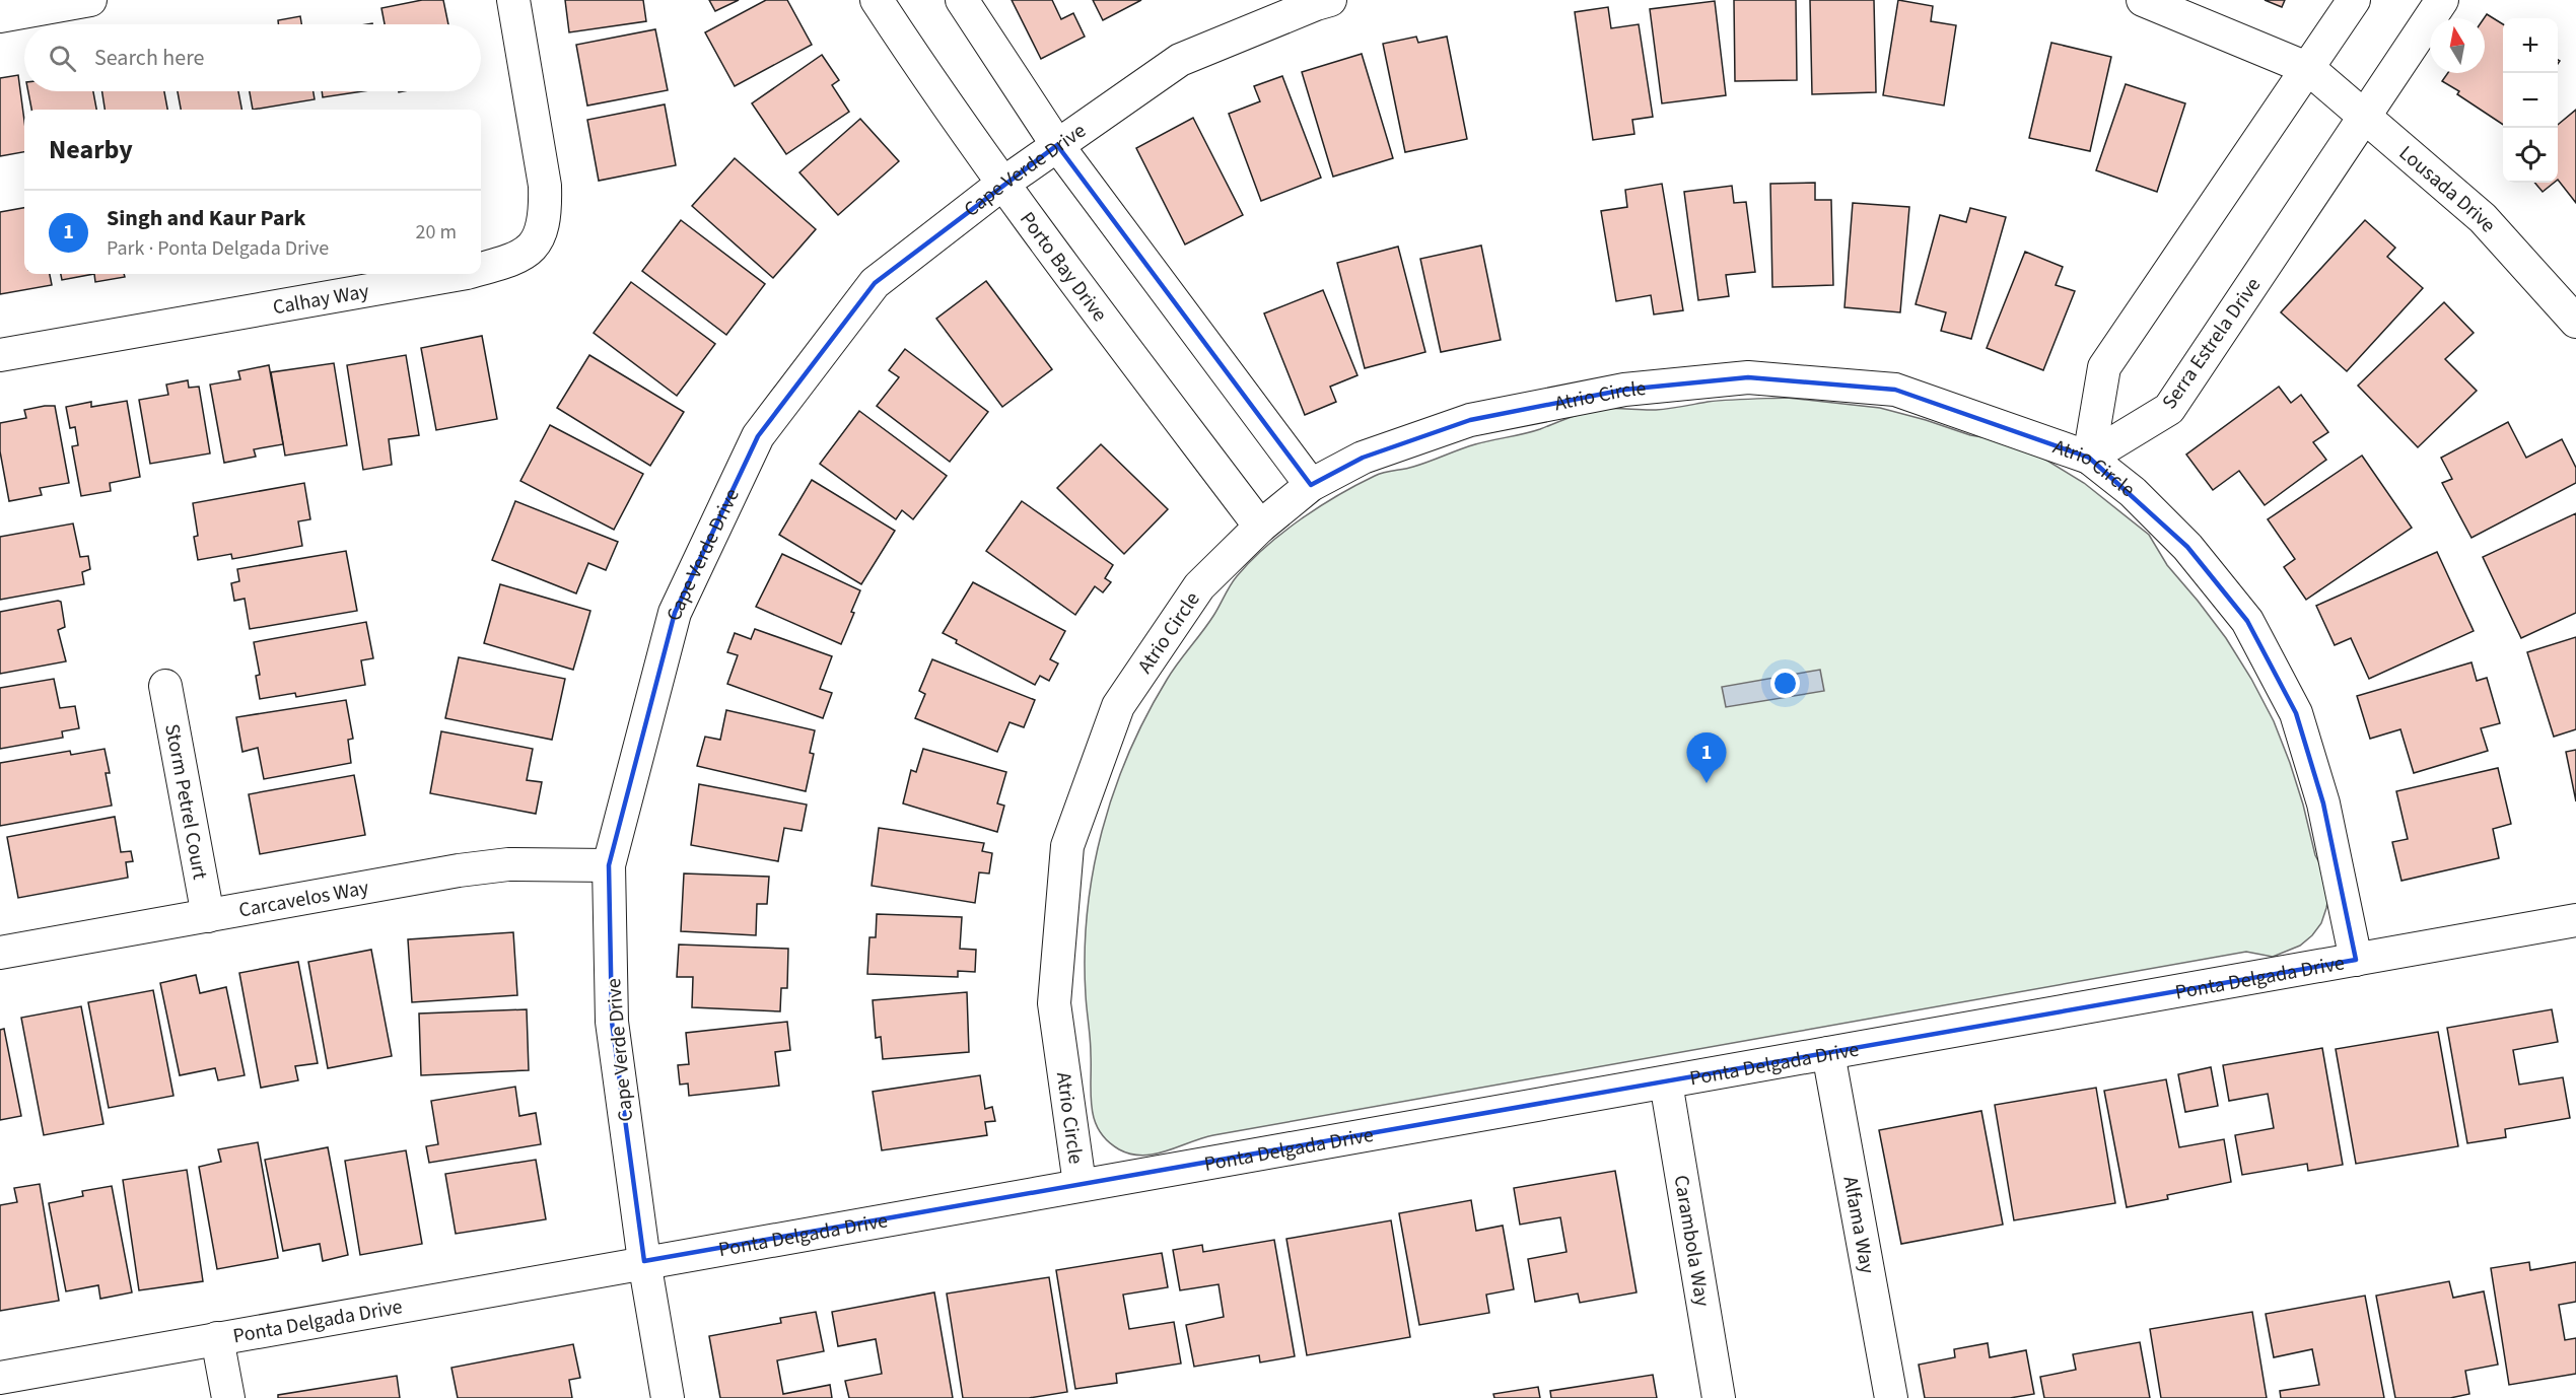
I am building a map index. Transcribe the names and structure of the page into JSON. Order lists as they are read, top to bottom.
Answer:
{
  "streets": {
    "street": [
      "Cape Verde Drive",
      "Lousada Drive",
      "Porto Bay Drive",
      "Calhay Way",
      "Serra Estrela Drive",
      "Atrio Circle",
      "Storm Petrel Court",
      "Carcavelos Way",
      "Ponta Delgada Drive",
      "Alfama Way",
      "Carambola Way"
    ]
  },
  "crossings": [
    ["Cape Verde Drive", "Porto Bay Drive"],
    ["Cape Verde Drive", "Carcavelos Way"],
    ["Cape Verde Drive", "Ponta Delgada Drive"],
    ["Lousada Drive", "Serra Estrela Drive"],
    ["Porto Bay Drive", "Atrio Circle"],
    ["Serra Estrela Drive", "Atrio Circle"],
    ["Atrio Circle", "Ponta Delgada Drive"],
    ["Storm Petrel Court", "Carcavelos Way"],
    ["Ponta Delgada Drive", "Alfama Way"],
    ["Ponta Delgada Drive", "Carambola Way"]
  ],
  "north": "top",
  "page": {
    "map_buttons": ["+", "−"],
    "search": "Search here",
    "heading": "Nearby",
    "list": [
      {
        "mark": "1",
        "name": "Singh and Kaur Park",
        "note": "Park · Ponta Delgada Drive",
        "value": "20 m"
      }
    ],
    "pins": "1"
  }
}
